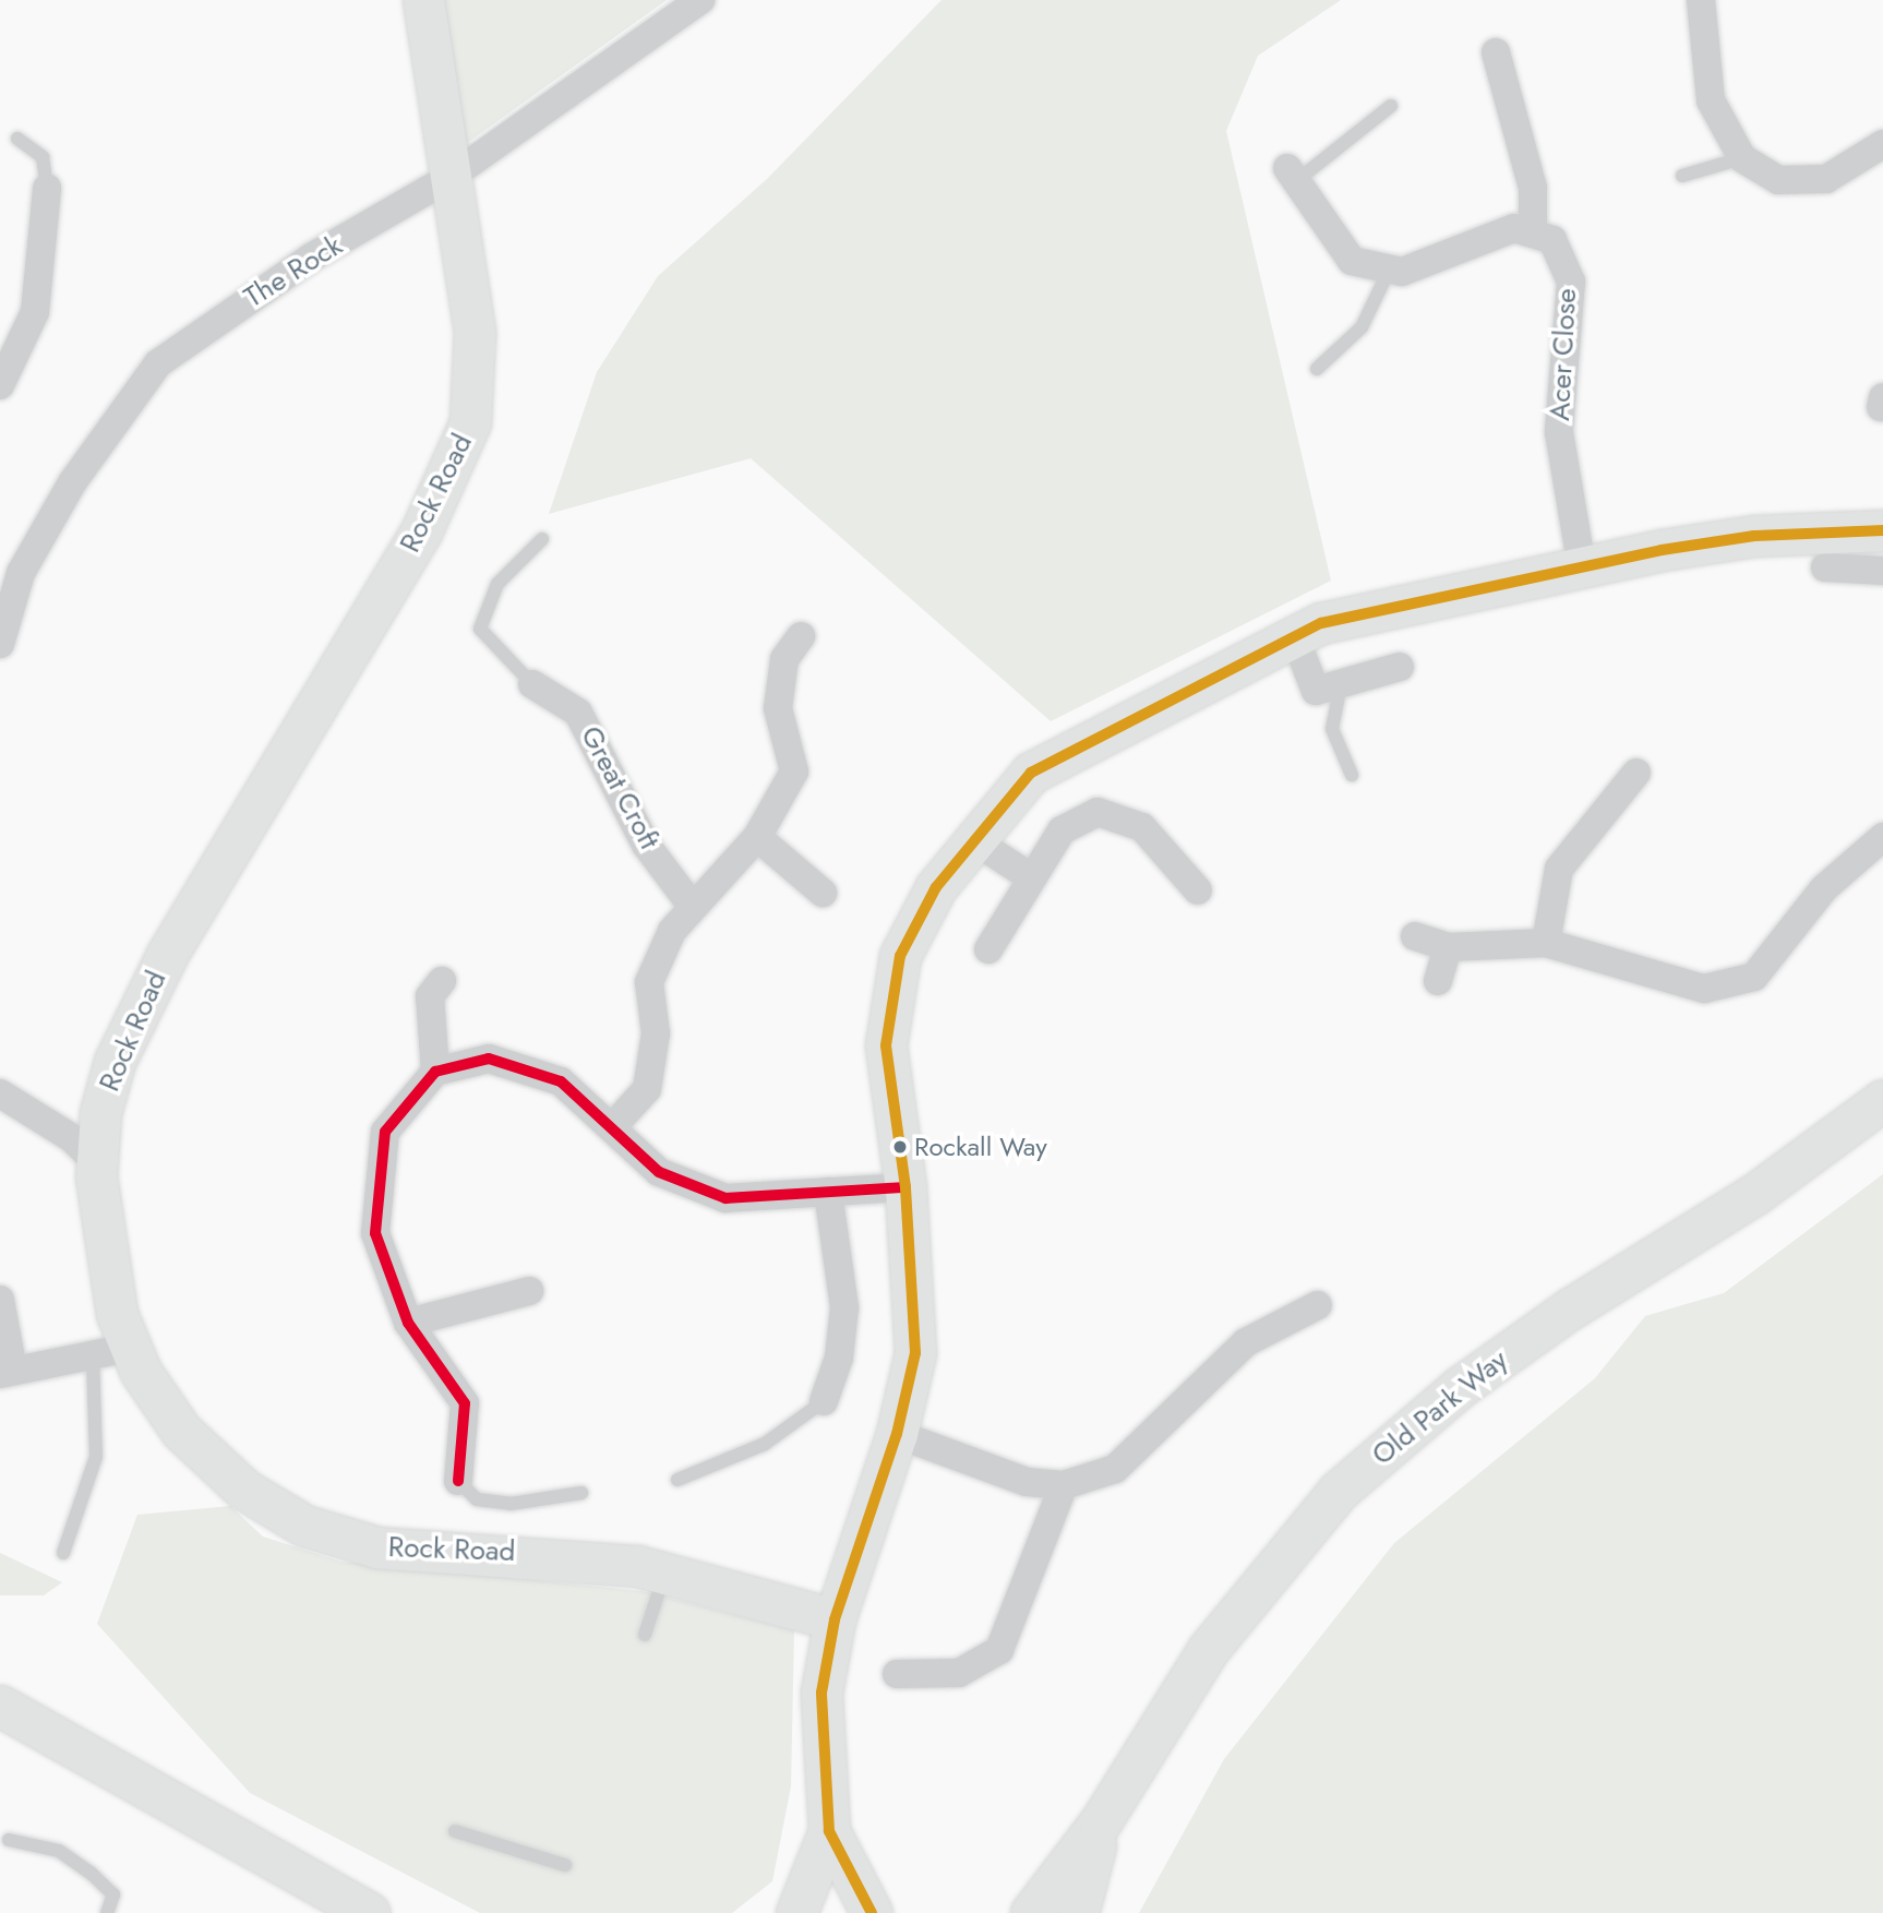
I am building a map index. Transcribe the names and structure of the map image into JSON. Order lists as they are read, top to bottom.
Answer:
{
  "streets": {
    "street": [
      "The Rock",
      "Acer Close",
      "Rock Road",
      "Great Croft",
      "Old Park Way"
    ]
  },
  "crossings": [
    ["The Rock", "Rock Road"]
  ],
  "places": ["Rockall Way"]
}
